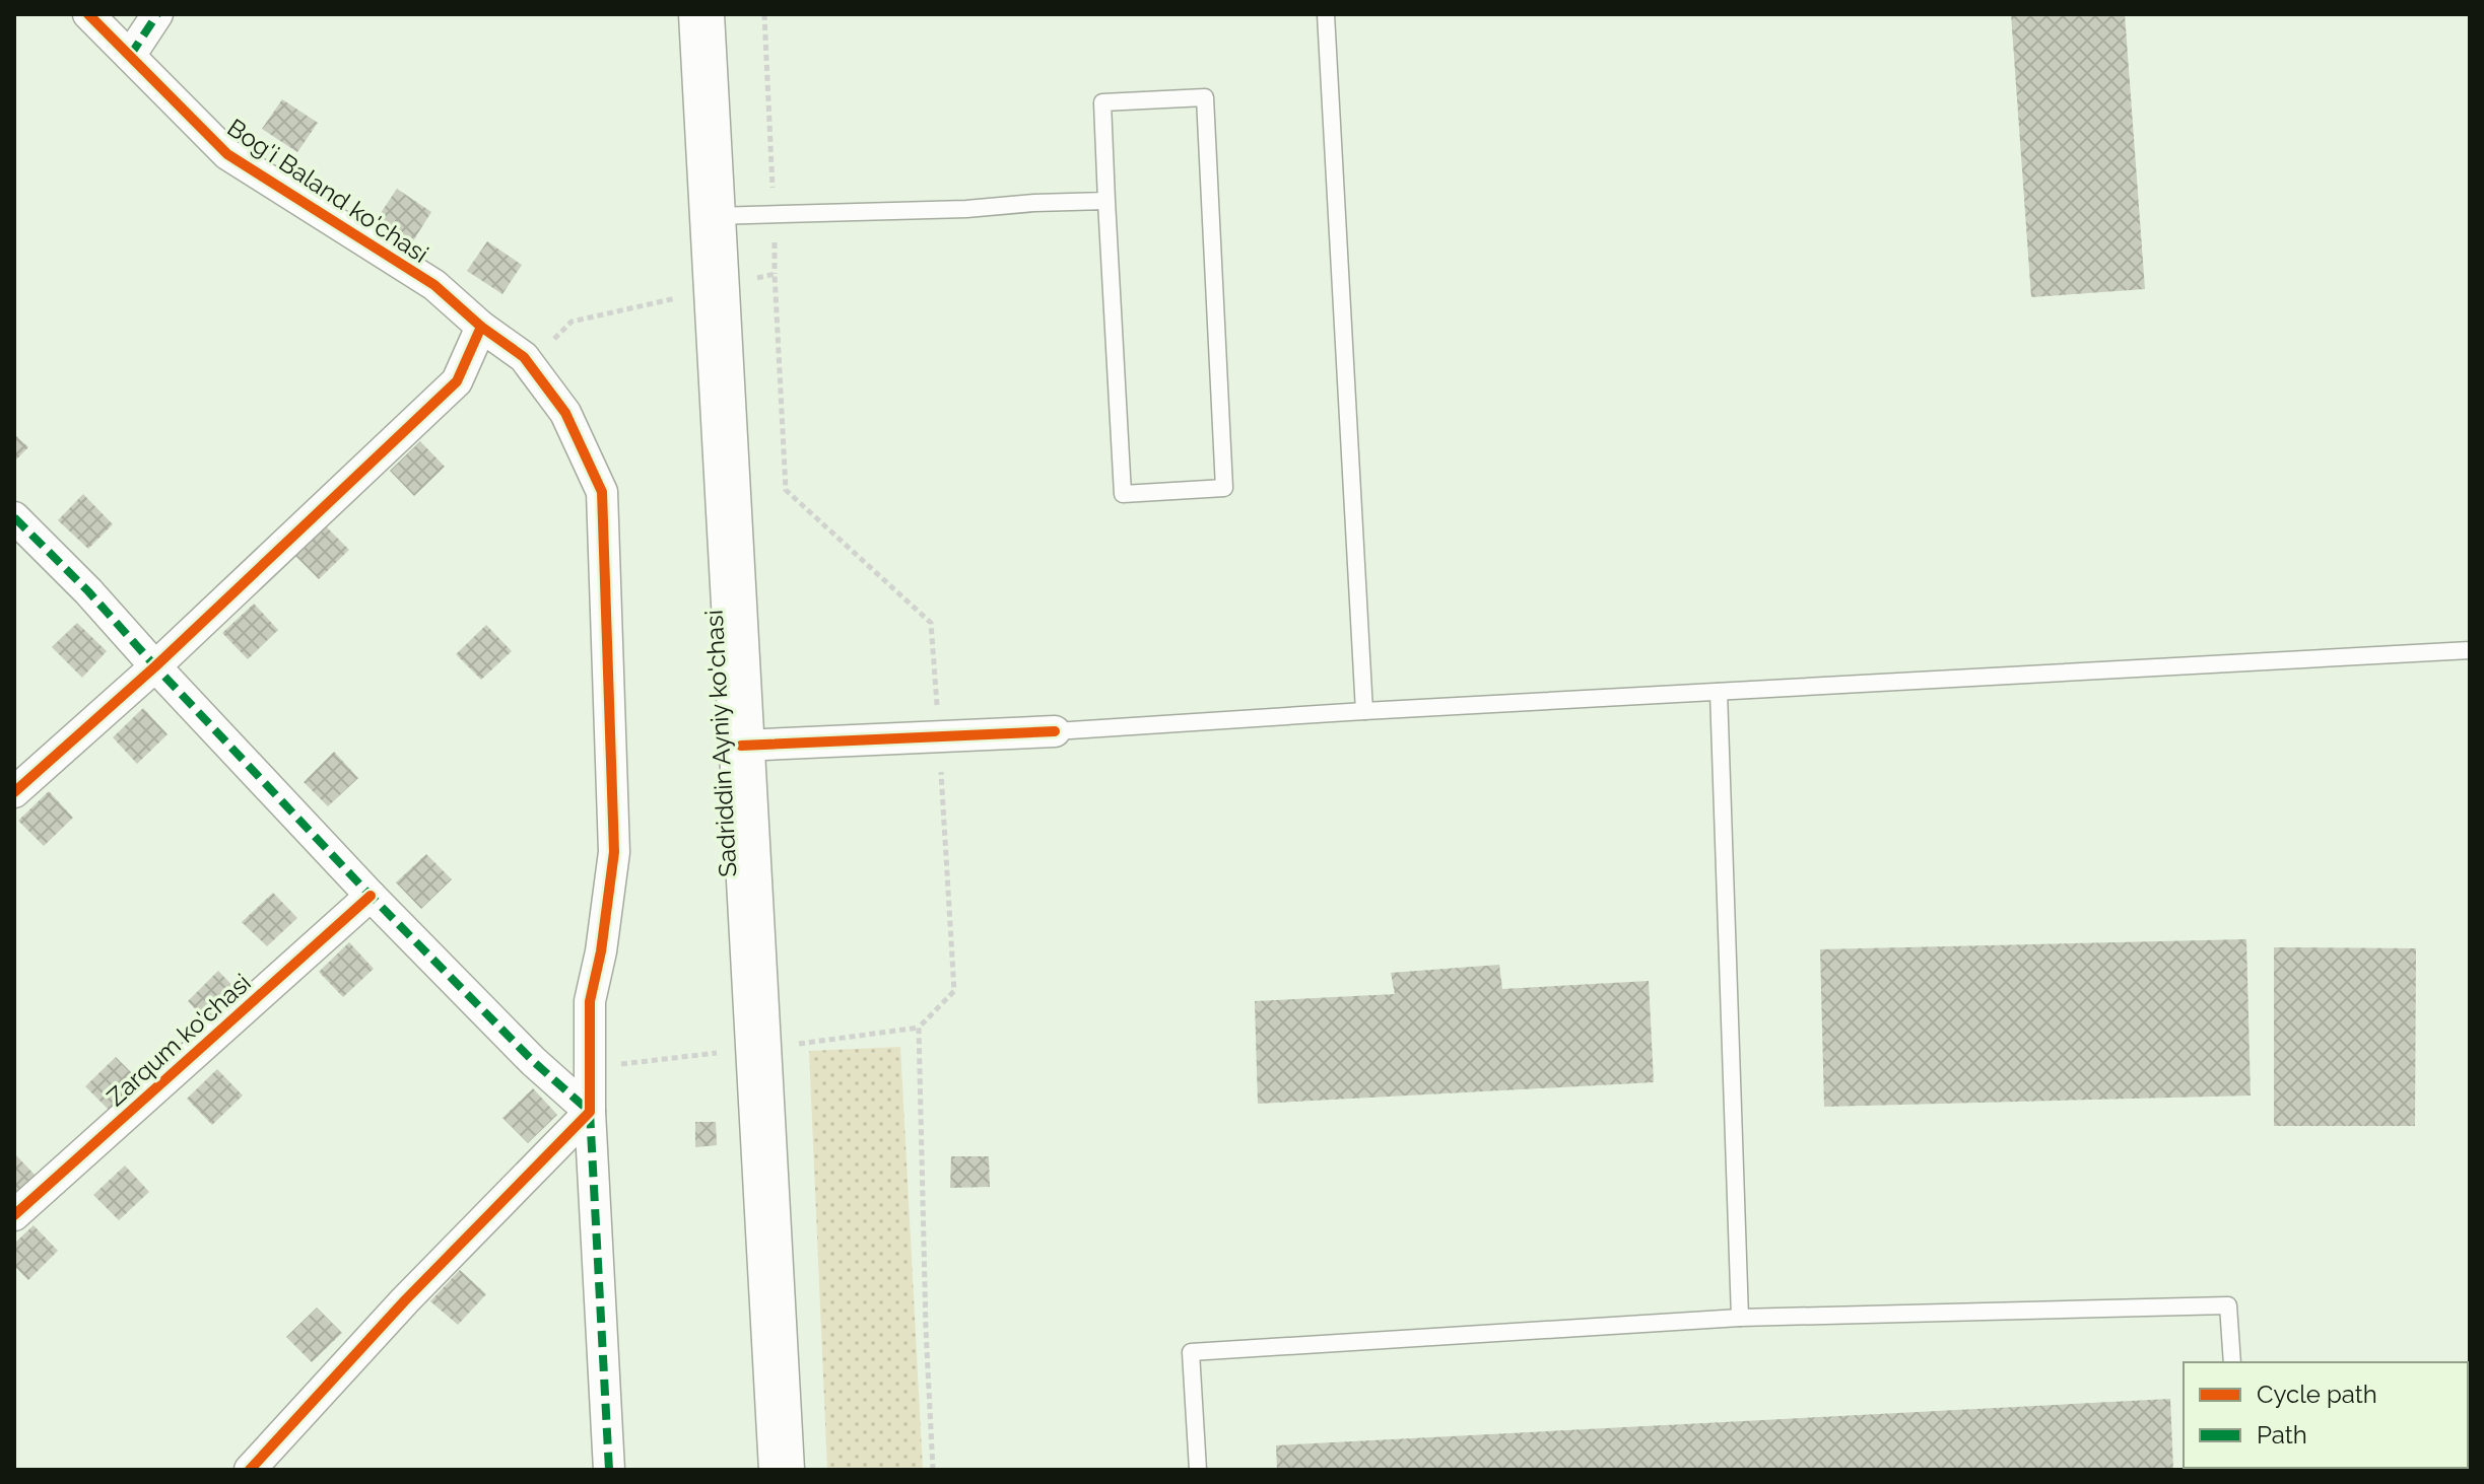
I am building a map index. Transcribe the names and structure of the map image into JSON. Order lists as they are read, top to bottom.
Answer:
{
  "streets": {
    "street": ["Bog'i Baland ko'chasi", "Sadriddin Ayniy ko'chasi", "Zarqum ko'chasi"]
  },
  "legend": ["Cycle path", "Path"]
}
